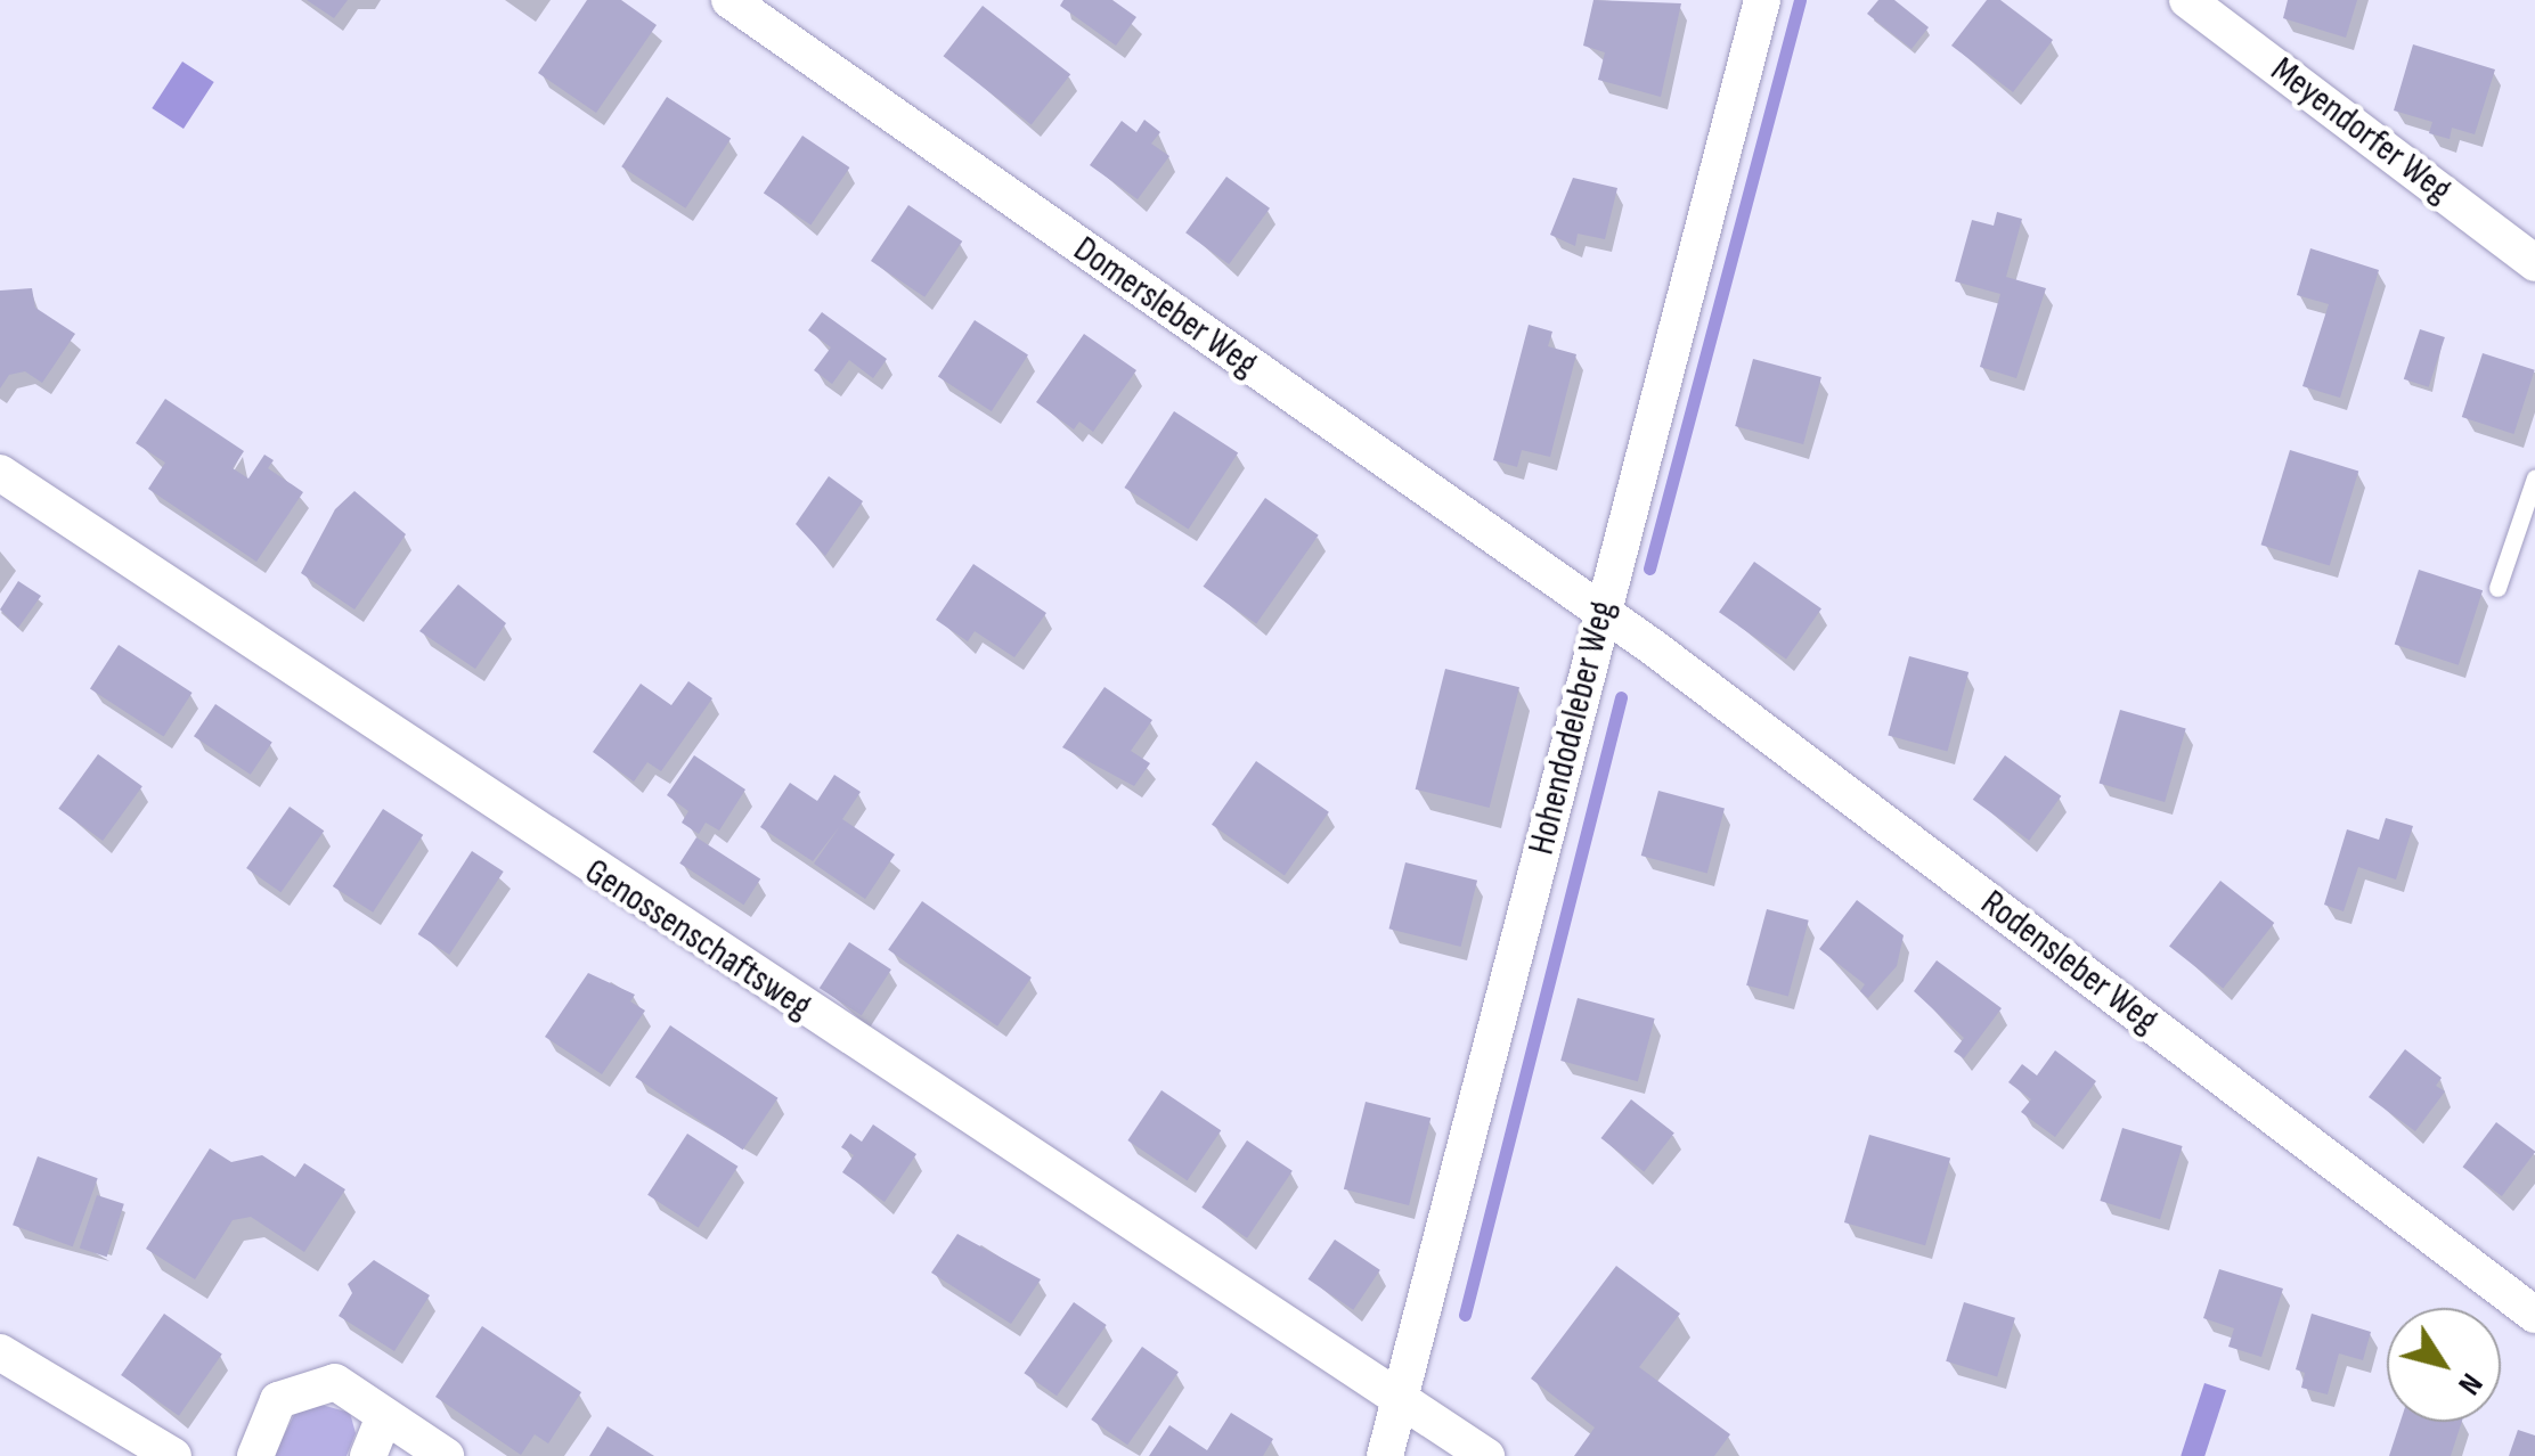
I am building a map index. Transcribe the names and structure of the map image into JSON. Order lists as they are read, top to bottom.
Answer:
{
  "streets": {
    "street": [
      "Meyendorfer Weg",
      "Domersleber Weg",
      "Hohendodeleber Weg",
      "Genossenschaftsweg",
      "Rodensleber Weg"
    ]
  },
  "crossings": [
    ["Domersleber Weg", "Hohendodeleber Weg"],
    ["Domersleber Weg", "Rodensleber Weg"],
    ["Hohendodeleber Weg", "Genossenschaftsweg"],
    ["Hohendodeleber Weg", "Rodensleber Weg"]
  ],
  "north": "bottom right"
}
